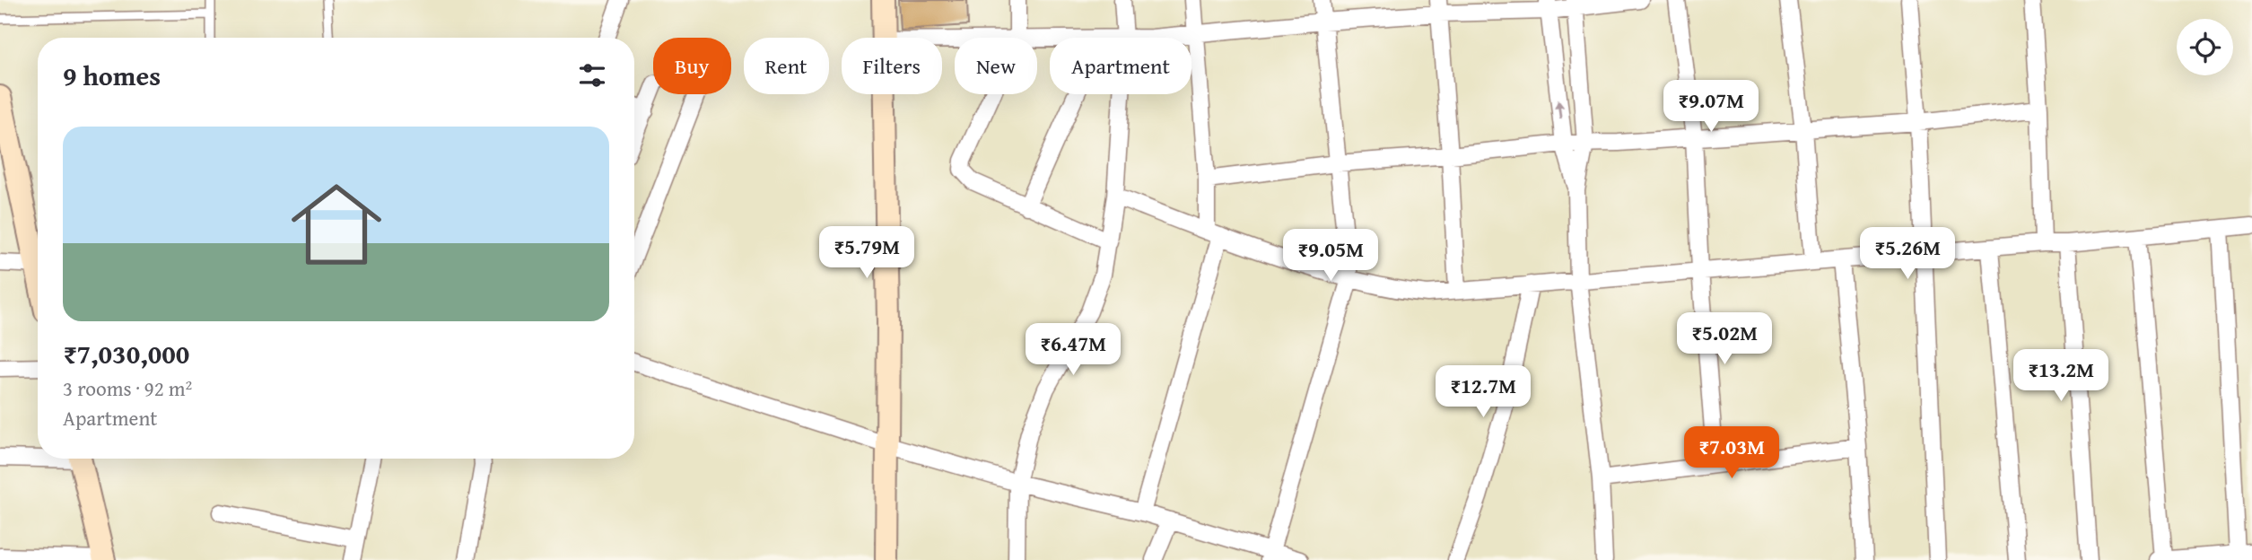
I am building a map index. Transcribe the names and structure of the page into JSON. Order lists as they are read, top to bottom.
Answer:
{
  "page": {
    "chip": [
      "Buy",
      "Rent",
      "Filters",
      "New",
      "Apartment"
    ],
    "heading": "9 homes",
    "price": [
      "₹9.07M",
      "₹5.79M",
      "₹5.26M",
      "₹9.05M",
      "₹5.02M",
      "₹6.47M",
      "₹13.2M",
      "₹12.7M",
      "₹7.03M"
    ],
    "list": [
      {
        "name": "₹7,030,000",
        "note": "3 rooms · 92 m² · Apartment"
      }
    ]
  }
}
